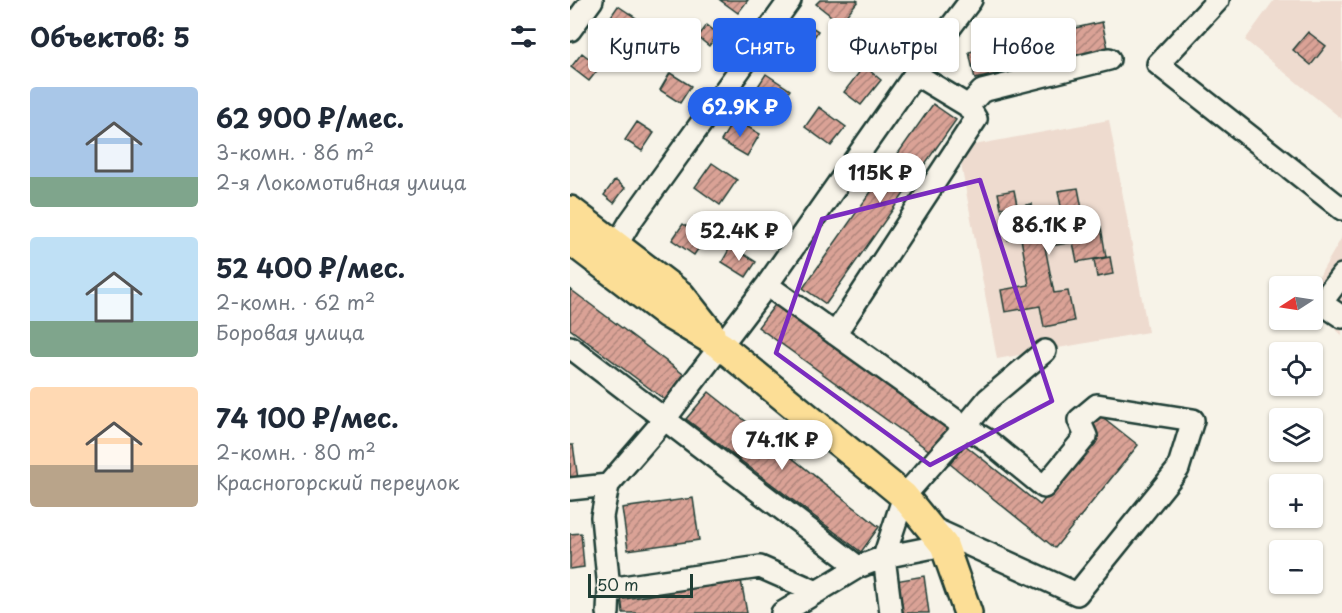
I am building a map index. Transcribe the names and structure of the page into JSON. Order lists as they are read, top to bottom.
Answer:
{
  "scale_bar": "50 m",
  "north": "left",
  "page": {
    "heading": "Объектов: 5",
    "chip": [
      "Купить",
      "Снять",
      "Фильтры",
      "Новое"
    ],
    "list": [
      {
        "name": "62 900 ₽/мес.",
        "note": "3-комн. · 86 m² · 2-я Локомотивная улица"
      },
      {
        "name": "52 400 ₽/мес.",
        "note": "2-комн. · 62 m² · Боровая улица"
      },
      {
        "name": "74 100 ₽/мес.",
        "note": "2-комн. · 80 m² · Красногорский переулок"
      }
    ],
    "price": [
      "62.9K ₽",
      "115K ₽",
      "86.1K ₽",
      "52.4K ₽",
      "74.1K ₽"
    ],
    "map_buttons": ["+", "−"],
    "scale": "50 m"
  }
}
